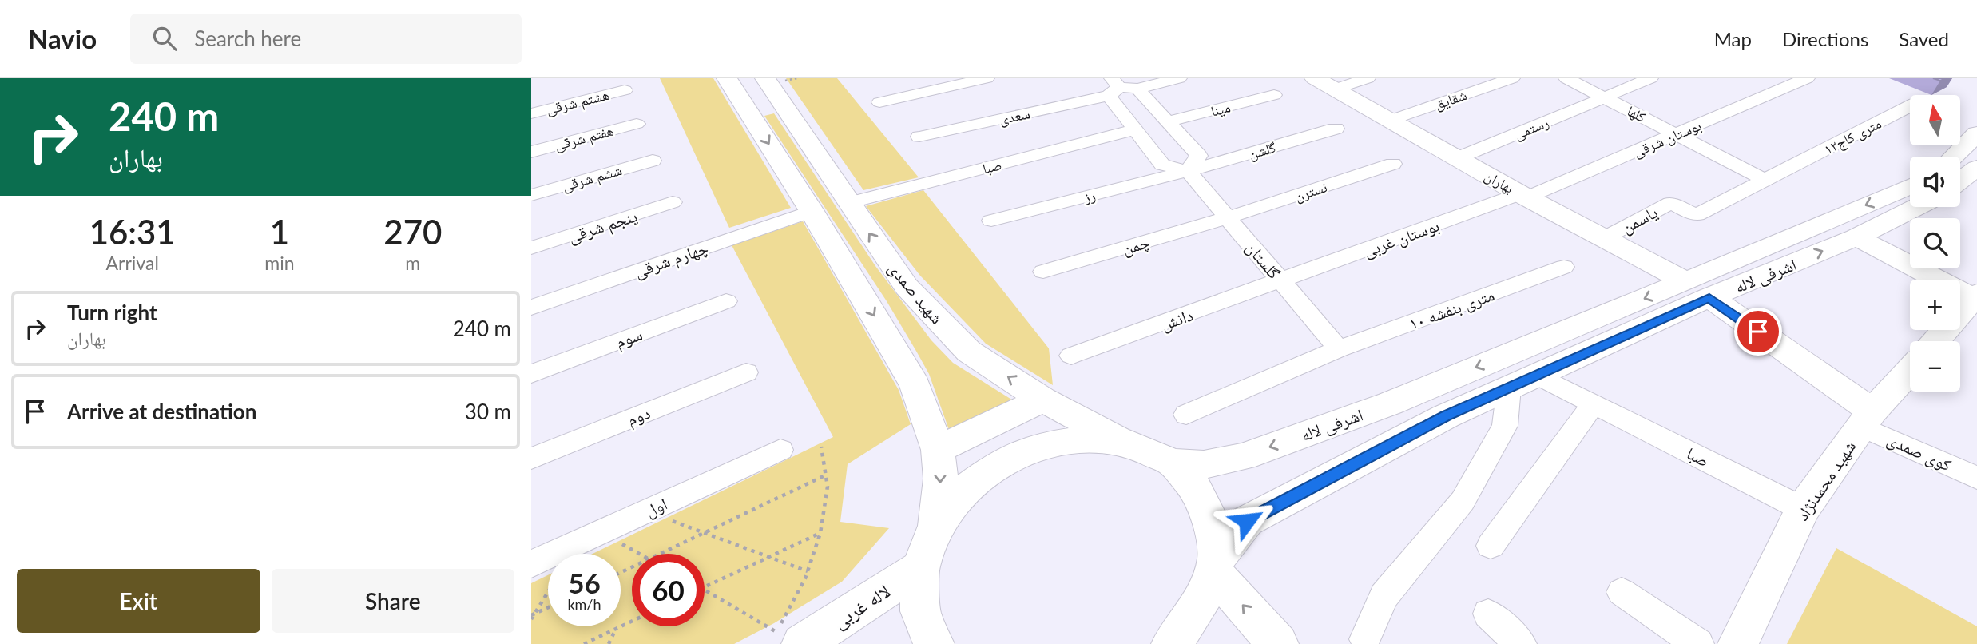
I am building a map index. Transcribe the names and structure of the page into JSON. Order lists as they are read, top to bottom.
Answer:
{
  "streets": {
    "main road": [
      "بهاران",
      "اشرفی لاله",
      "شهید صمدی",
      "شهید محمدنژاد",
      "لاله غربی"
    ],
    "street": [
      "شقایق",
      "هشتم شرقی",
      "مینا",
      "گلها",
      "سعدی",
      "رستمی",
      "۱۲متری کاج",
      "هفتم شرقی",
      "بوستان شرقی",
      "گلشن",
      "صبا",
      "ششم شرقی",
      "نسترن",
      "رز",
      "یاسمن",
      "پنجم شرقی",
      "بوستان غربی",
      "چمن",
      "چهارم شرقی",
      "گلستان",
      "۱۰ متری بنفشه",
      "دانش",
      "سوم",
      "دوم",
      "کوی صمدی",
      "اول"
    ]
  },
  "crossings": [
    ["شقایق", "بهاران"],
    ["گلها", "رستمی"],
    ["گلها", "۱۲متری کاج"],
    ["گلها", "بوستان شرقی"],
    ["گلها", "یاسمن"],
    ["رستمی", "بهاران"],
    ["۱۲متری کاج", "یاسمن"],
    ["بوستان شرقی", "بهاران"],
    ["بوستان شرقی", "بوستان غربی"],
    ["گلشن", "رز"],
    ["گلشن", "گلستان"],
    ["صبا", "اشرفی لاله"],
    ["صبا", "شهید صمدی"],
    ["صبا", "شهید محمدنژاد"],
    ["بهاران", "یاسمن"],
    ["بهاران", "بوستان غربی"],
    ["بهاران", "اشرفی لاله"],
    ["بهاران", "کوی صمدی"],
    ["بهاران", "شهید محمدنژاد"],
    ["نسترن", "چمن"],
    ["نسترن", "گلستان"],
    ["رز", "گلستان"],
    ["بوستان غربی", "گلستان"],
    ["بوستان غربی", "دانش"],
    ["چمن", "گلستان"],
    ["گلستان", "۱۰ متری بنفشه"],
    ["گلستان", "دانش"],
    ["کوی صمدی", "شهید محمدنژاد"]
  ],
  "north": "top",
  "page": {
    "header": "Navio",
    "search": "Search here",
    "nav": ["Map", "Directions", "Saved"],
    "turn": ["240 m", "بهاران"],
    "map_buttons": ["+", "−"],
    "eta": [
      "16:31",
      "Arrival",
      "1",
      "min",
      "270",
      "m"
    ],
    "list": [
      {
        "name": "Turn right",
        "note": "بهاران",
        "value": "240 m"
      },
      {
        "name": "Arrive at destination",
        "value": "30 m"
      }
    ],
    "speed": "56 km/h",
    "limit": "60",
    "buttons": ["Exit", "Share"]
  }
}
